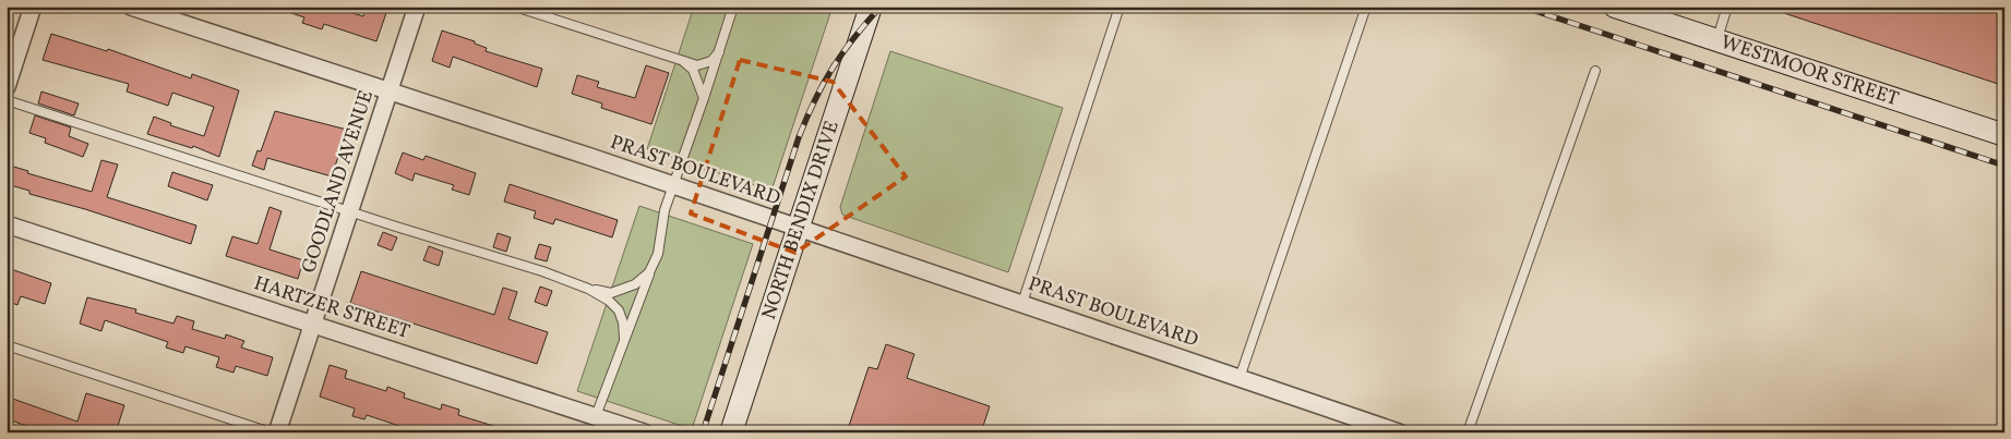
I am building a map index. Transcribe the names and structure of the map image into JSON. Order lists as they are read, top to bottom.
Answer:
{
  "streets": {
    "street": [
      "WESTMOOR STREET",
      "PRAST BOULEVARD",
      "GOODLAND AVENUE",
      "NORTH BENDIX DRIVE",
      "HARTZER STREET"
    ]
  },
  "crossings": [
    ["PRAST BOULEVARD", "GOODLAND AVENUE"],
    ["PRAST BOULEVARD", "NORTH BENDIX DRIVE"],
    ["GOODLAND AVENUE", "HARTZER STREET"]
  ]
}
